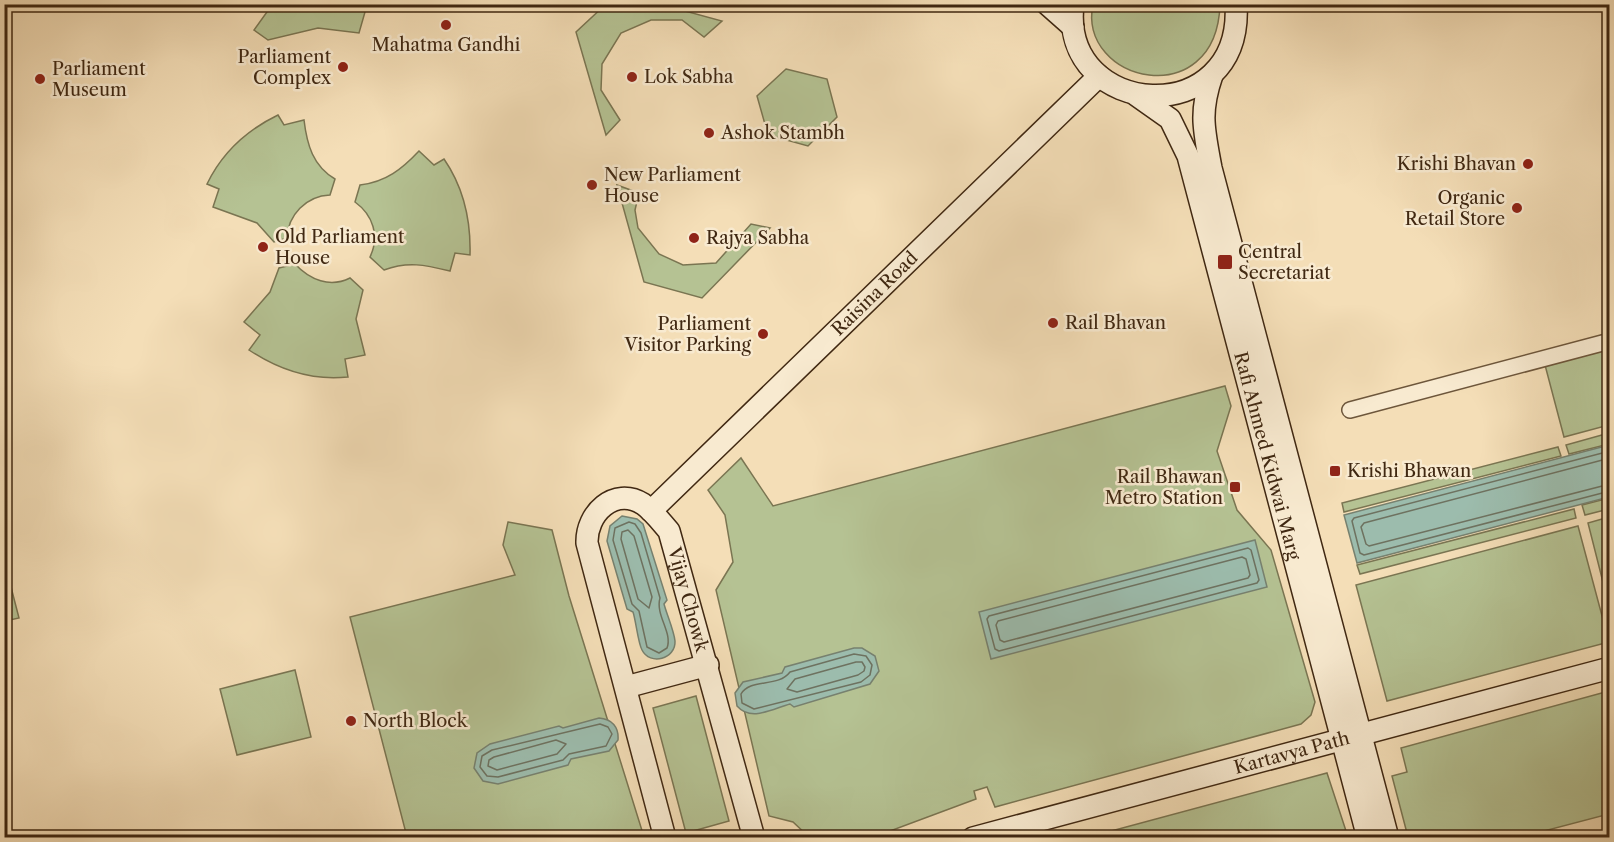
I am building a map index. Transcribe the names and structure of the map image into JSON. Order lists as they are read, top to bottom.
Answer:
{
  "streets": {
    "main road": [
      "Raisina Road",
      "Rafi Ahmed Kidwai Marg",
      "Vijay Chowk",
      "Kartavya Path"
    ]
  },
  "crossings": [
    ["Raisina Road", "Vijay Chowk"],
    ["Rafi Ahmed Kidwai Marg", "Kartavya Path"]
  ],
  "places": {
    "other": [
      "Mahatma Gandhi",
      "Parliament Complex",
      "Lok Sabha",
      "Parliament Museum",
      "Ashok Stambh",
      "Krishi Bhavan",
      "New Parliament House",
      "Organic Retail Store",
      "Rajya Sabha",
      "Old Parliament House",
      "Rail Bhavan",
      "Parliament Visitor Parking",
      "North Block"
    ],
    "transit": ["Central Secretariat", "Krishi Bhawan", "Rail Bhawan Metro Station"]
  }
}
